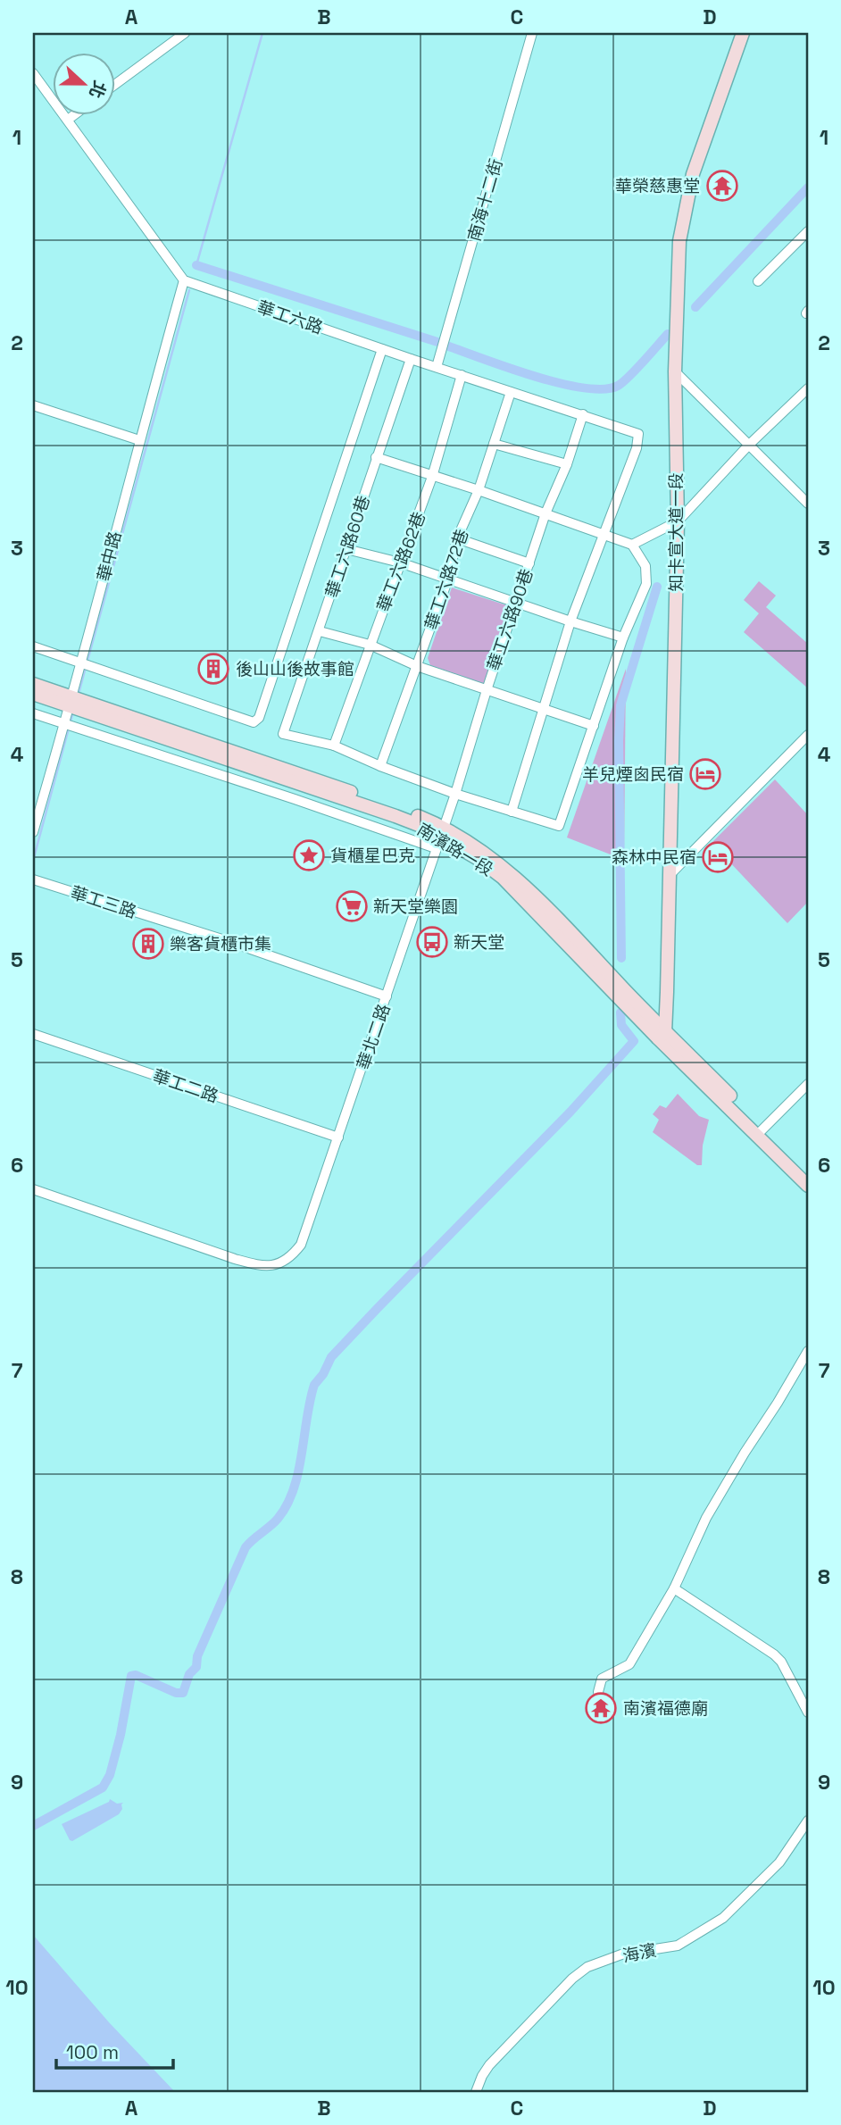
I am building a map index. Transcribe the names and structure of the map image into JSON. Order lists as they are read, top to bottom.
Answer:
{
  "streets": {
    "main road": ["知卡宣大道一段", "南濱路一段"],
    "street": [
      "南海十二街",
      "華工六路",
      "華工六路60巷",
      "華中路",
      "華工六路62巷",
      "華工六路72巷",
      "華工六路90巷",
      "華工三路",
      "華北二路",
      "華工二路",
      "海濱"
    ]
  },
  "crossings": [
    ["南海十二街", "華工六路"],
    ["華工六路", "華工六路60巷"],
    ["華工六路", "華中路"],
    ["華工六路", "華工六路62巷"],
    ["華工六路", "華工六路72巷"],
    ["華工六路", "華工六路90巷"],
    ["知卡宣大道一段", "南濱路一段"],
    ["華工六路60巷", "華工六路62巷"],
    ["華中路", "南濱路一段"],
    ["華工六路90巷", "南濱路一段"],
    ["華工六路90巷", "華北二路"],
    ["南濱路一段", "華北二路"],
    ["華工三路", "華北二路"],
    ["華北二路", "華工二路"]
  ],
  "places": {
    "temple": ["華榮慈惠堂", "南濱福德廟"],
    "building": ["後山山後故事館", "樂客貨櫃市集"],
    "hotel": ["羊兒煙囪民宿", "森林中民宿"],
    "place": ["貨櫃星巴克"],
    "supermarket": ["新天堂樂園"],
    "bus stop": ["新天堂"]
  },
  "scale_bar": "100 m",
  "north": "right",
  "grid": {
    "columns": [
      "A",
      "B",
      "C",
      "D"
    ],
    "rows": [
      "1",
      "2",
      "3",
      "4",
      "5",
      "6",
      "7",
      "8",
      "9",
      "10"
    ]
  }
}
